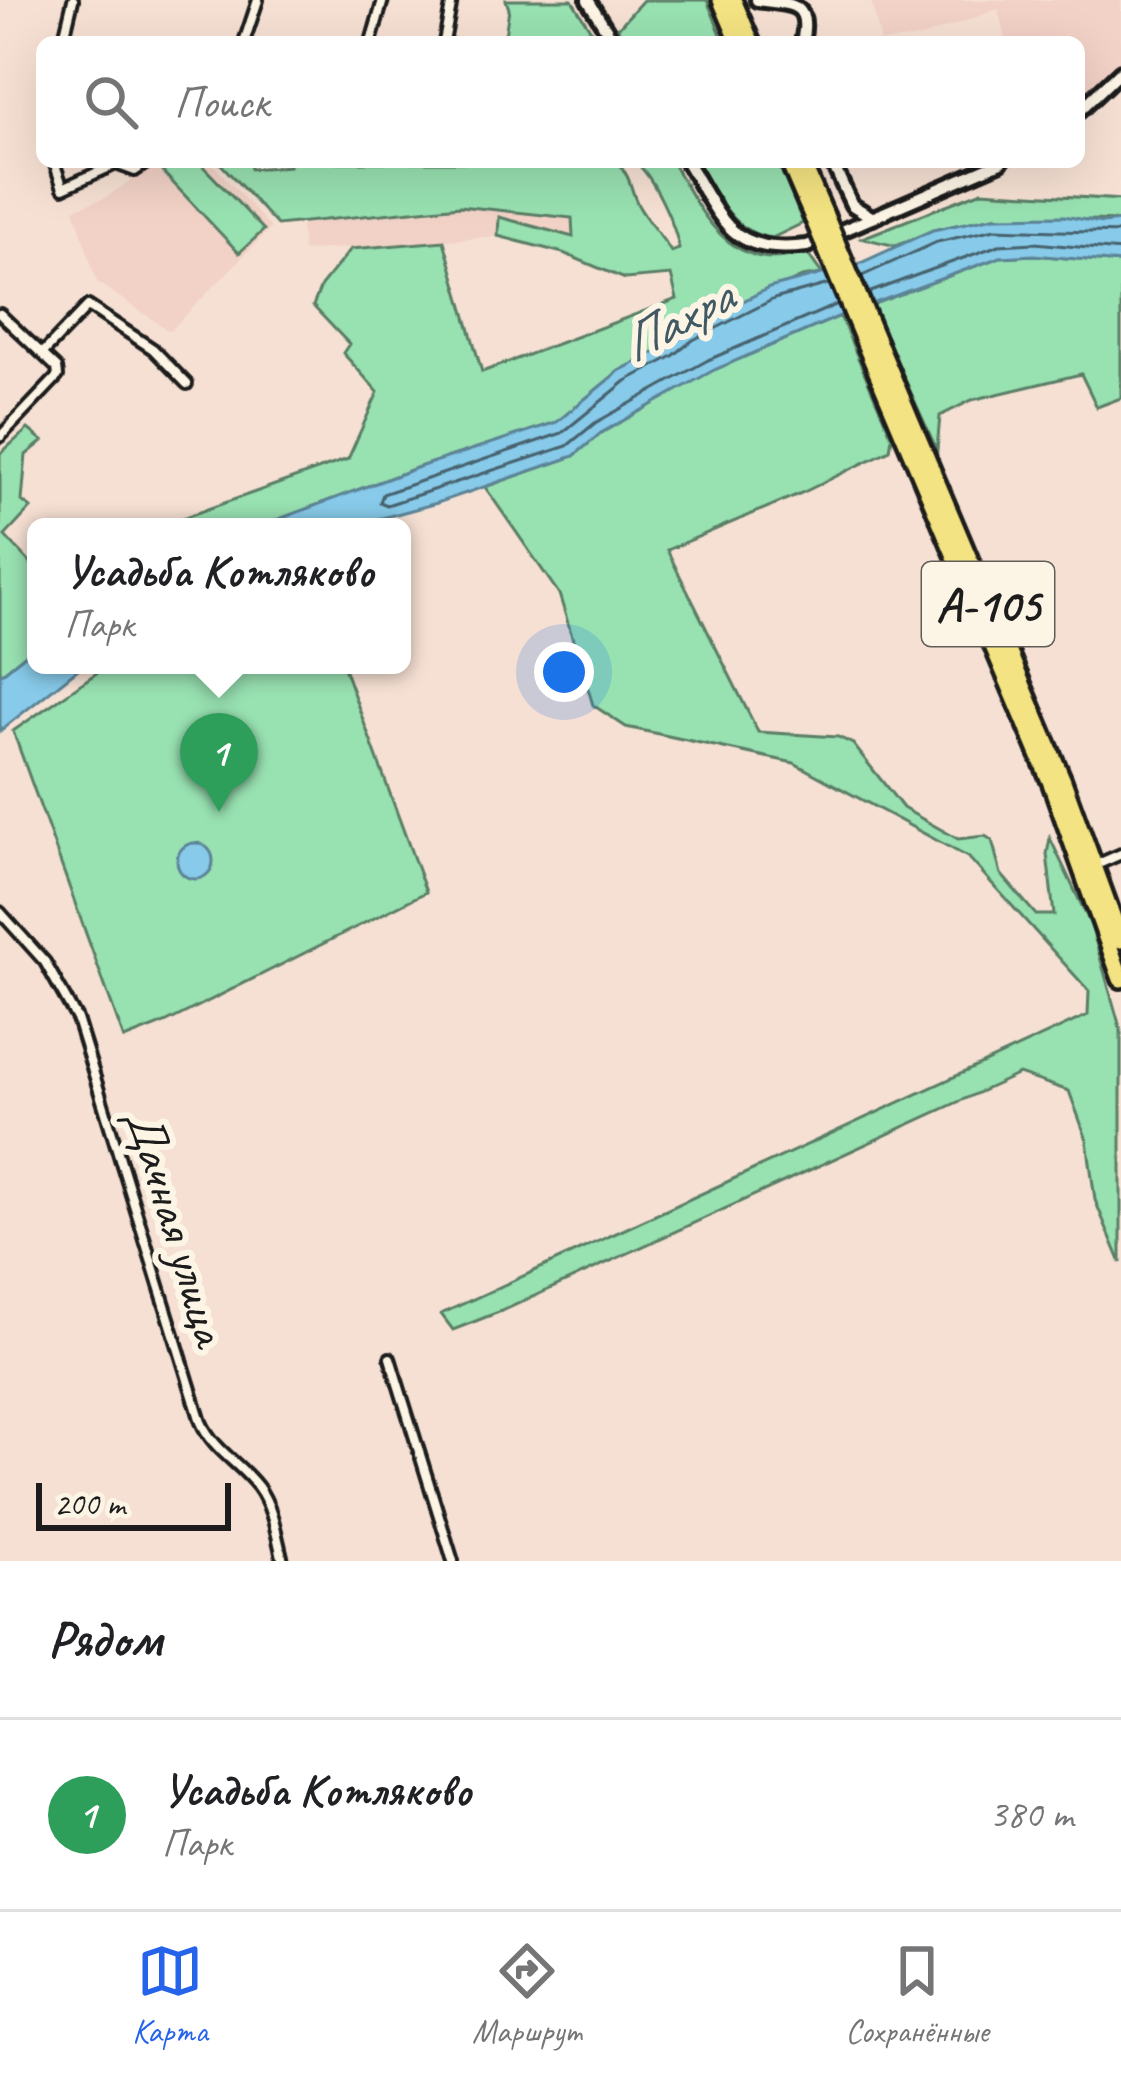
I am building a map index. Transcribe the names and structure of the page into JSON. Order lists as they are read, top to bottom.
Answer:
{
  "streets": {
    "highway": ["А-105"],
    "street": ["Дачная улица"]
  },
  "water": ["Пахра"],
  "scale_bar": "200 m",
  "page": {
    "search": "Поиск",
    "popup": ["Усадьба Котляково", "Парк"],
    "pins": "1",
    "scale": "200 m",
    "heading": "Рядом",
    "list": [
      {
        "mark": "1",
        "name": "Усадьба Котляково",
        "note": "Парк",
        "value": "380 m"
      }
    ],
    "nav": ["Карта", "Маршрут", "Сохранённые"]
  }
}
